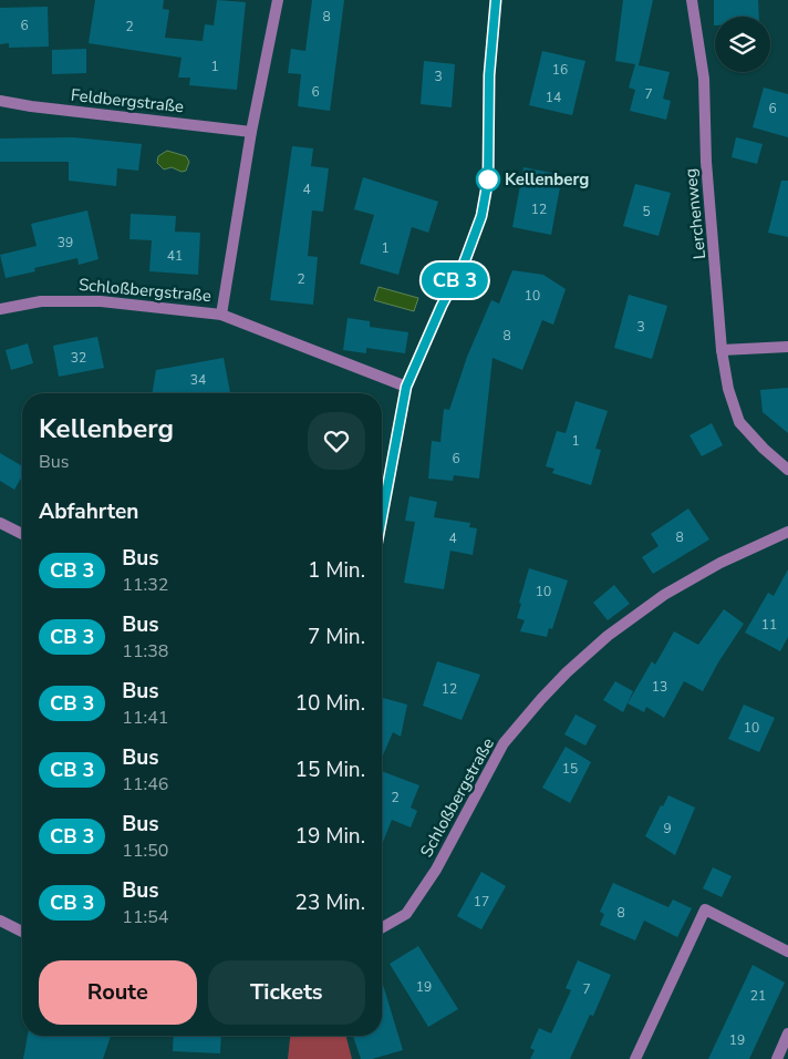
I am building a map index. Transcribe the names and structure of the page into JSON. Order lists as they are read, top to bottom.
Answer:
{
  "streets": {
    "street": ["Feldbergstraße", "Lerchenweg", "Schloßbergstraße"]
  },
  "places": ["Kellenberg"],
  "house_numbers": [
    "8",
    "6",
    "2",
    "1",
    "16",
    "3",
    "6",
    "7",
    "14",
    "6",
    "4",
    "12",
    "5",
    "39",
    "1",
    "41",
    "2",
    "10",
    "3",
    "8",
    "32",
    "34",
    "1",
    "6",
    "8",
    "4",
    "10",
    "11",
    "13",
    "12",
    "10",
    "15",
    "2",
    "9",
    "17",
    "8",
    "19",
    "7",
    "21",
    "19"
  ],
  "page": {
    "on_map": "CB 3",
    "heading": [
      ["Kellenberg", "Bus"],
      "Abfahrten"
    ],
    "list": [
      {
        "mark": "CB 3",
        "name": "Bus",
        "note": "11:32",
        "value": "1 Min."
      },
      {
        "mark": "CB 3",
        "name": "Bus",
        "note": "11:38",
        "value": "7 Min."
      },
      {
        "mark": "CB 3",
        "name": "Bus",
        "note": "11:41",
        "value": "10 Min."
      },
      {
        "mark": "CB 3",
        "name": "Bus",
        "note": "11:46",
        "value": "15 Min."
      },
      {
        "mark": "CB 3",
        "name": "Bus",
        "note": "11:50",
        "value": "19 Min."
      },
      {
        "mark": "CB 3",
        "name": "Bus",
        "note": "11:54",
        "value": "23 Min."
      }
    ],
    "buttons": ["Route", "Tickets"]
  }
}
